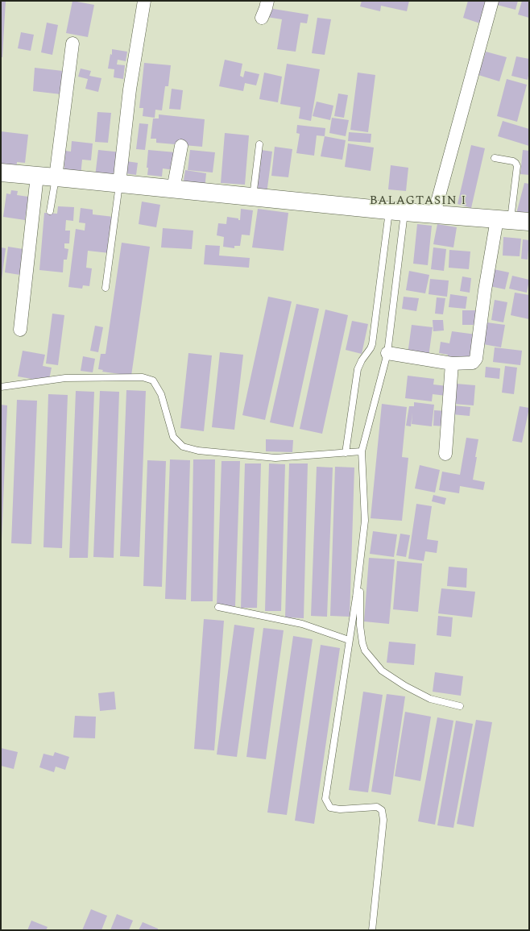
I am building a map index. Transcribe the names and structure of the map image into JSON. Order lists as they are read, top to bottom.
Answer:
{
  "districts": ["BALAGTASIN I"]
}
